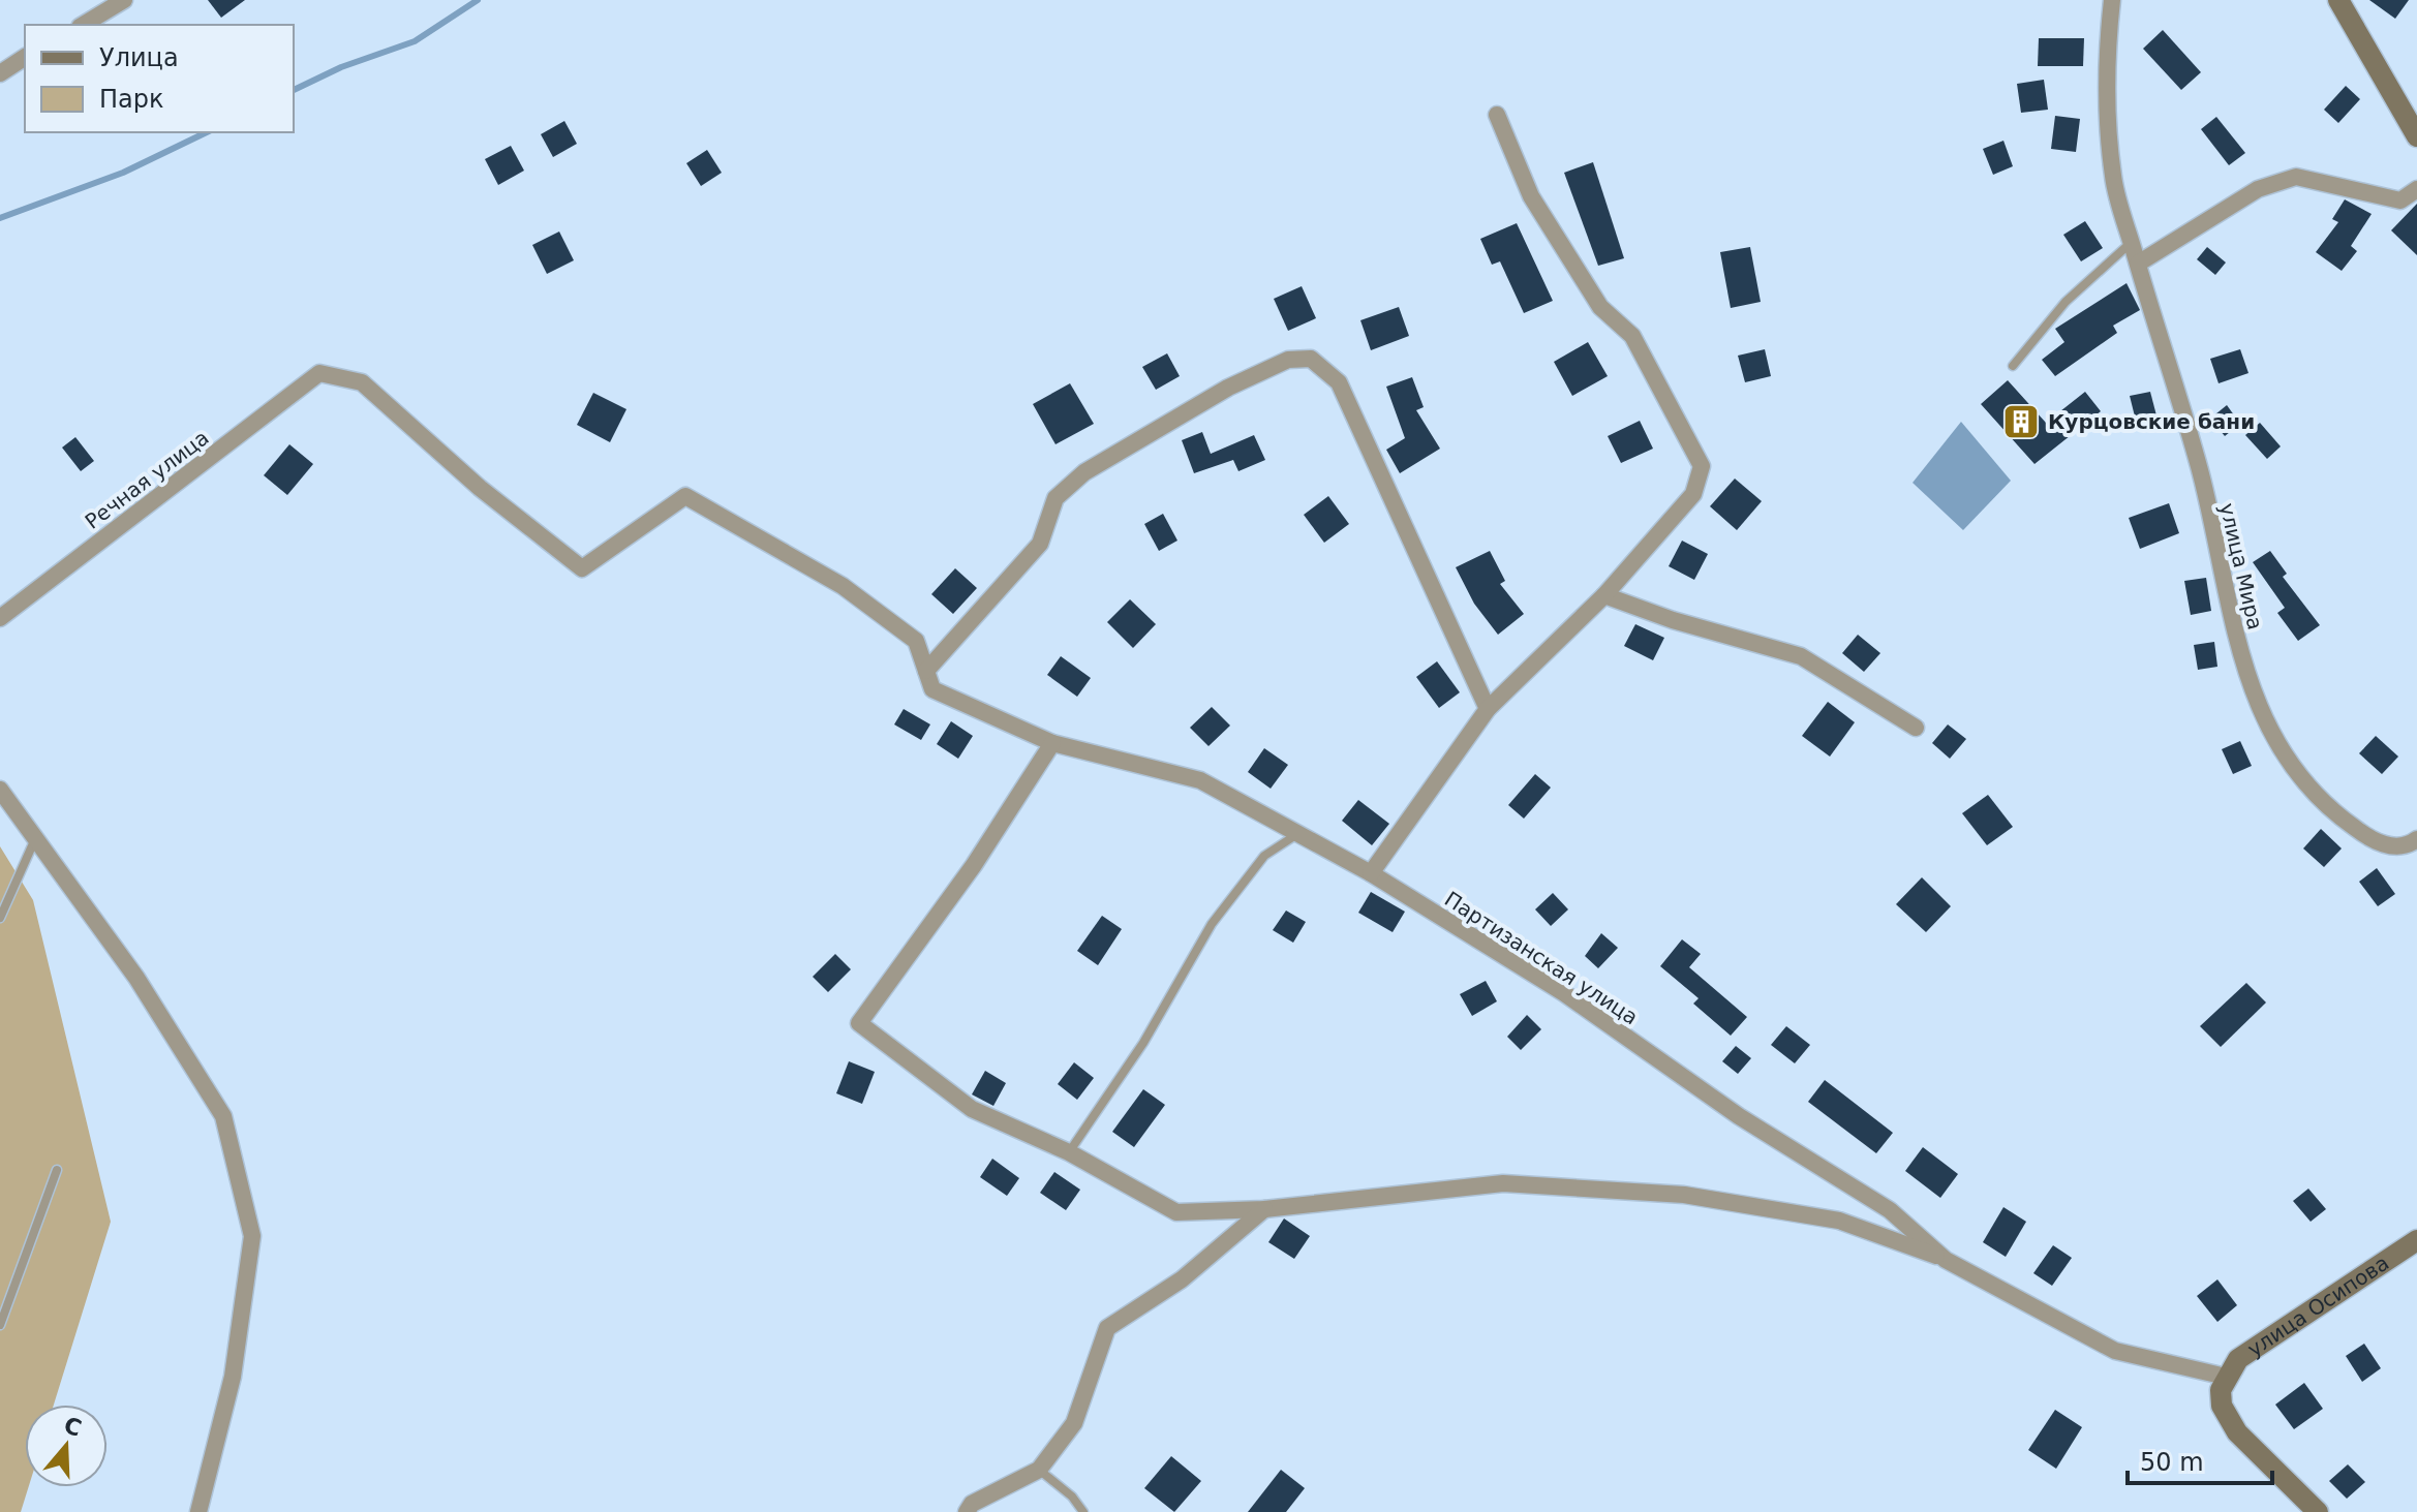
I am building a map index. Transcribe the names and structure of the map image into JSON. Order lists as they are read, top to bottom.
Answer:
{
  "streets": {
    "main road": ["улица Осипова"],
    "street": ["Речная улица", "улица Мира", "Партизанская улица"]
  },
  "crossings": [
    ["Речная улица", "Партизанская улица"],
    ["Партизанская улица", "улица Осипова"]
  ],
  "places": {
    "building": ["Курцовские бани"]
  },
  "legend": ["Улица", "Парк"],
  "scale_bar": "50 m",
  "north": "top"
}
